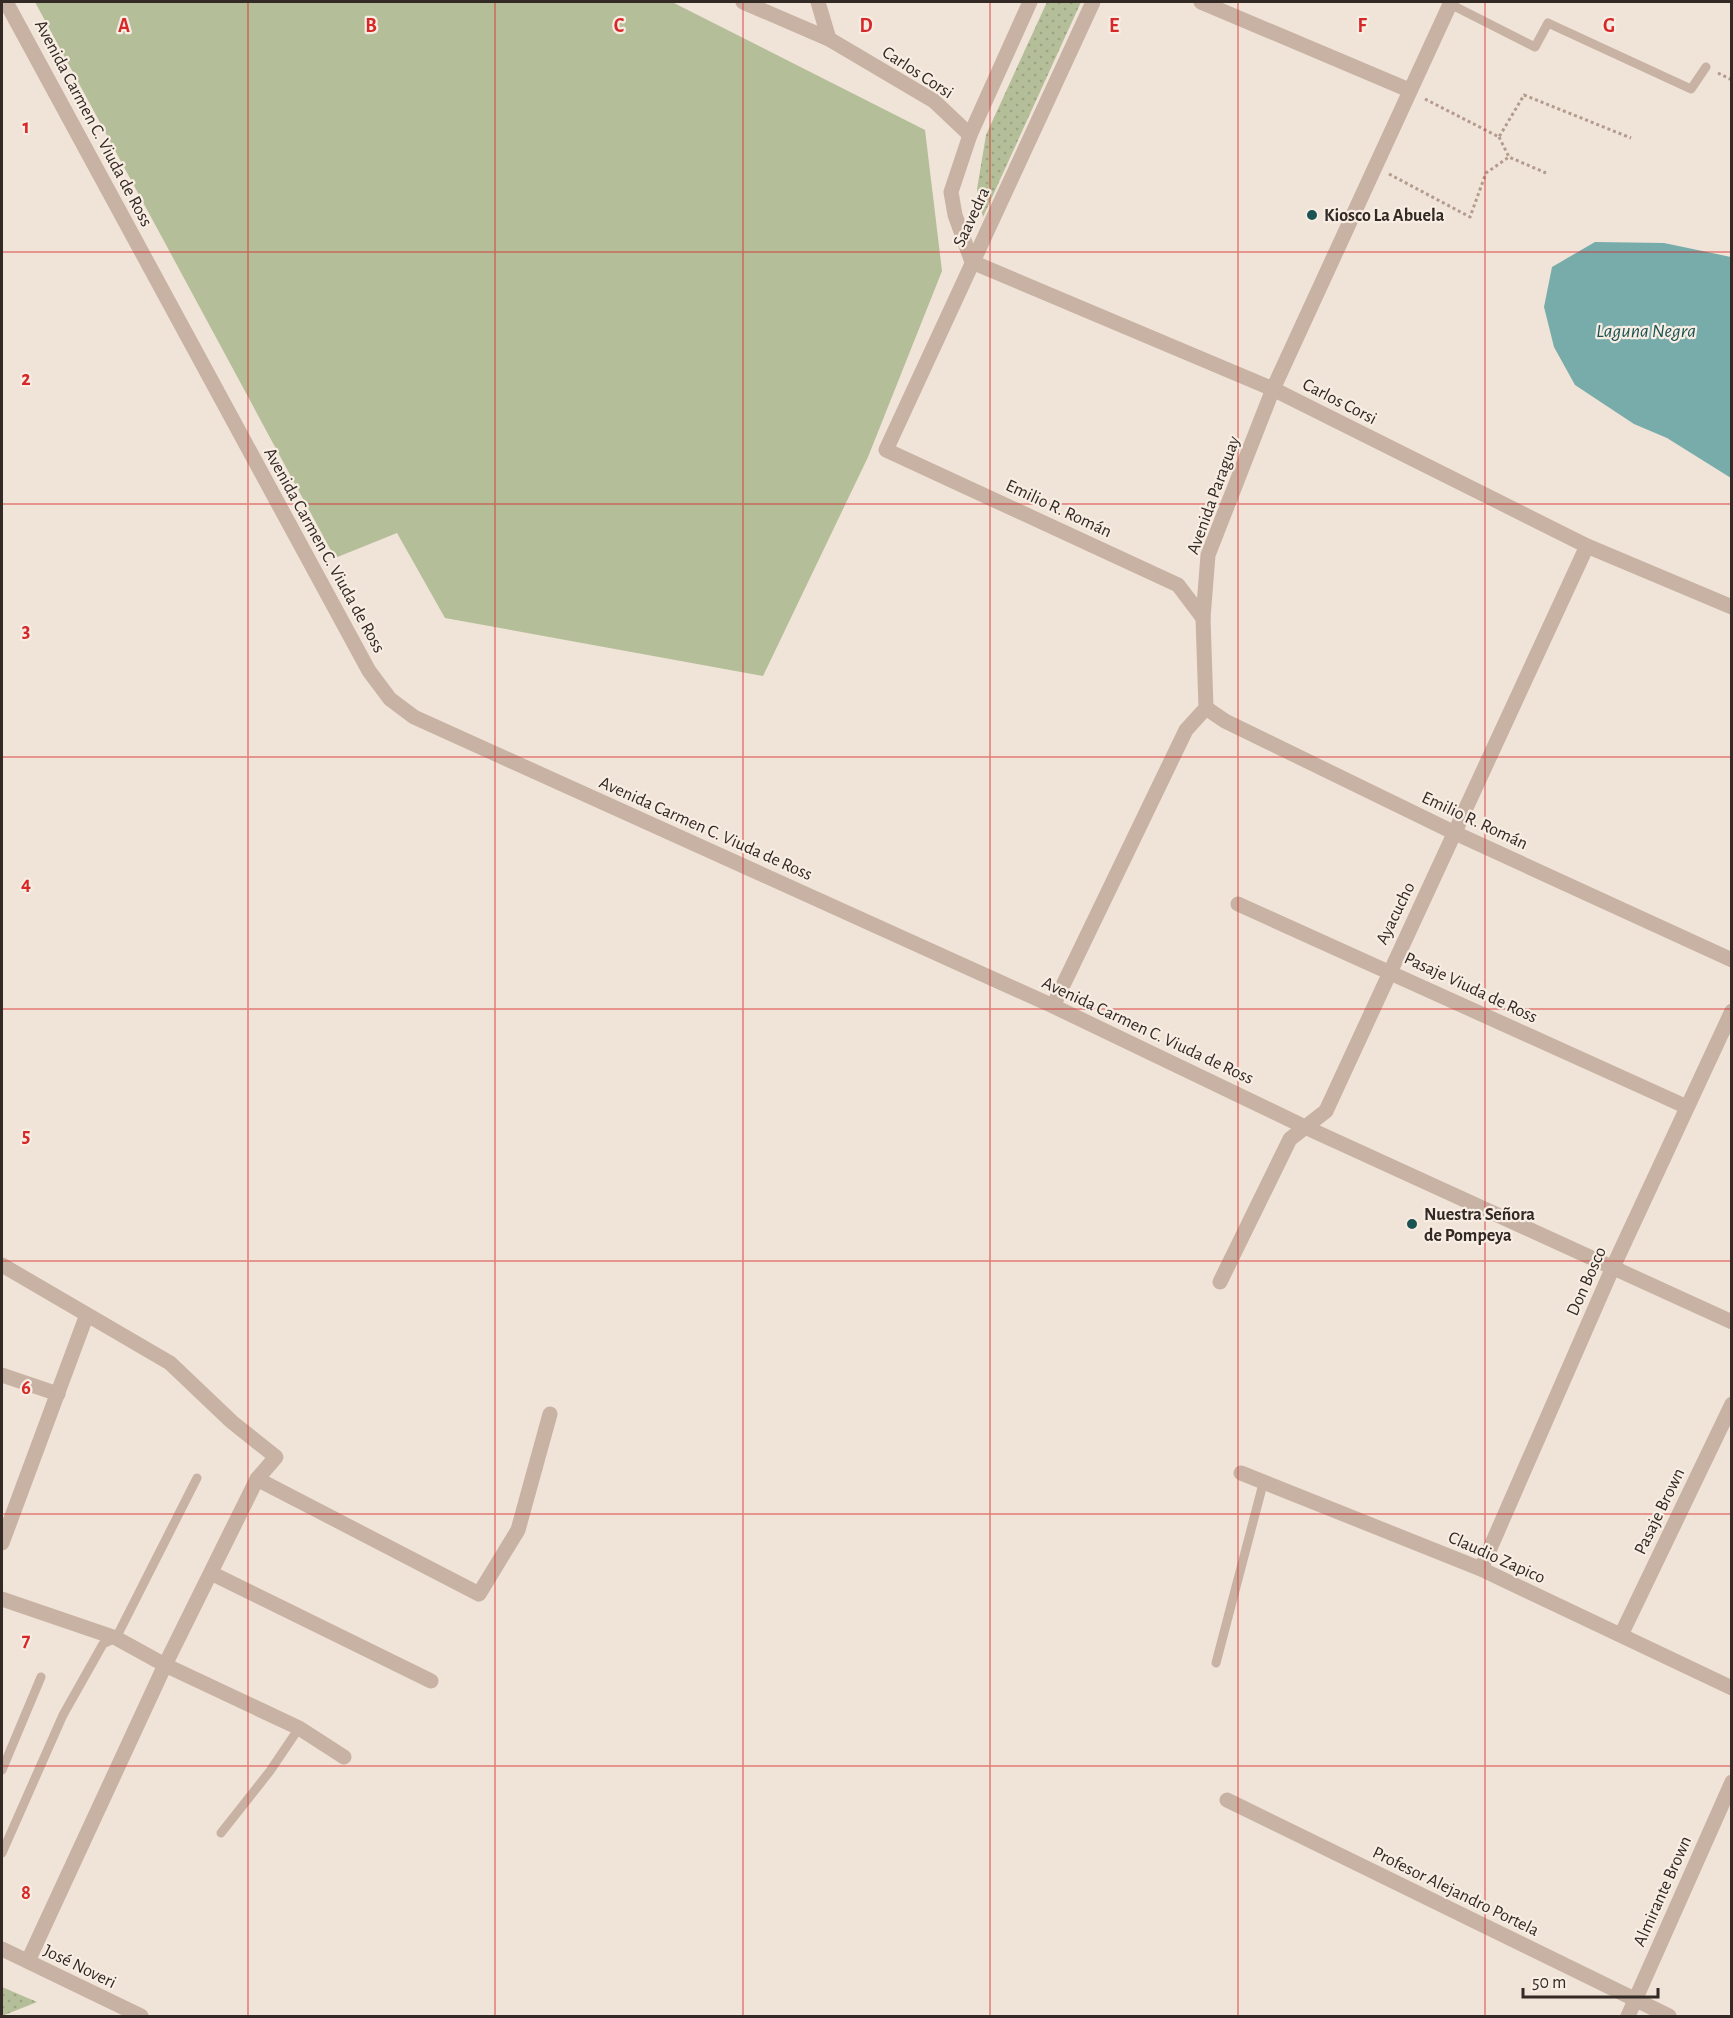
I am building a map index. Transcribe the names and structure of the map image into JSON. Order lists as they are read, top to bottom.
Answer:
{
  "streets": {
    "street": [
      "Carlos Corsi",
      "Avenida Carmen C. Viuda de Ross",
      "Saavedra",
      "Avenida Paraguay",
      "Emilio R. Román",
      "Ayacucho",
      "Pasaje Viuda de Ross",
      "Don Bosco",
      "Pasaje Brown",
      "Claudio Zapico",
      "Profesor Alejandro Portela",
      "Almirante Brown",
      "José Noveri"
    ]
  },
  "crossings": [
    ["Carlos Corsi", "Saavedra"],
    ["Carlos Corsi", "Avenida Paraguay"],
    ["Carlos Corsi", "Ayacucho"],
    ["Avenida Carmen C. Viuda de Ross", "Ayacucho"],
    ["Avenida Carmen C. Viuda de Ross", "Don Bosco"],
    ["Saavedra", "Emilio R. Román"],
    ["Avenida Paraguay", "Emilio R. Román"],
    ["Emilio R. Román", "Ayacucho"],
    ["Ayacucho", "Pasaje Viuda de Ross"],
    ["Pasaje Viuda de Ross", "Don Bosco"],
    ["Don Bosco", "Claudio Zapico"],
    ["Pasaje Brown", "Claudio Zapico"],
    ["Profesor Alejandro Portela", "Almirante Brown"]
  ],
  "water": ["Laguna Negra"],
  "places": ["Kiosco La Abuela", "Nuestra Señora de Pompeya"],
  "scale_bar": "50 m",
  "grid": {
    "columns": [
      "A",
      "B",
      "C",
      "D",
      "E",
      "F",
      "G"
    ],
    "rows": [
      "1",
      "2",
      "3",
      "4",
      "5",
      "6",
      "7",
      "8"
    ]
  }
}
